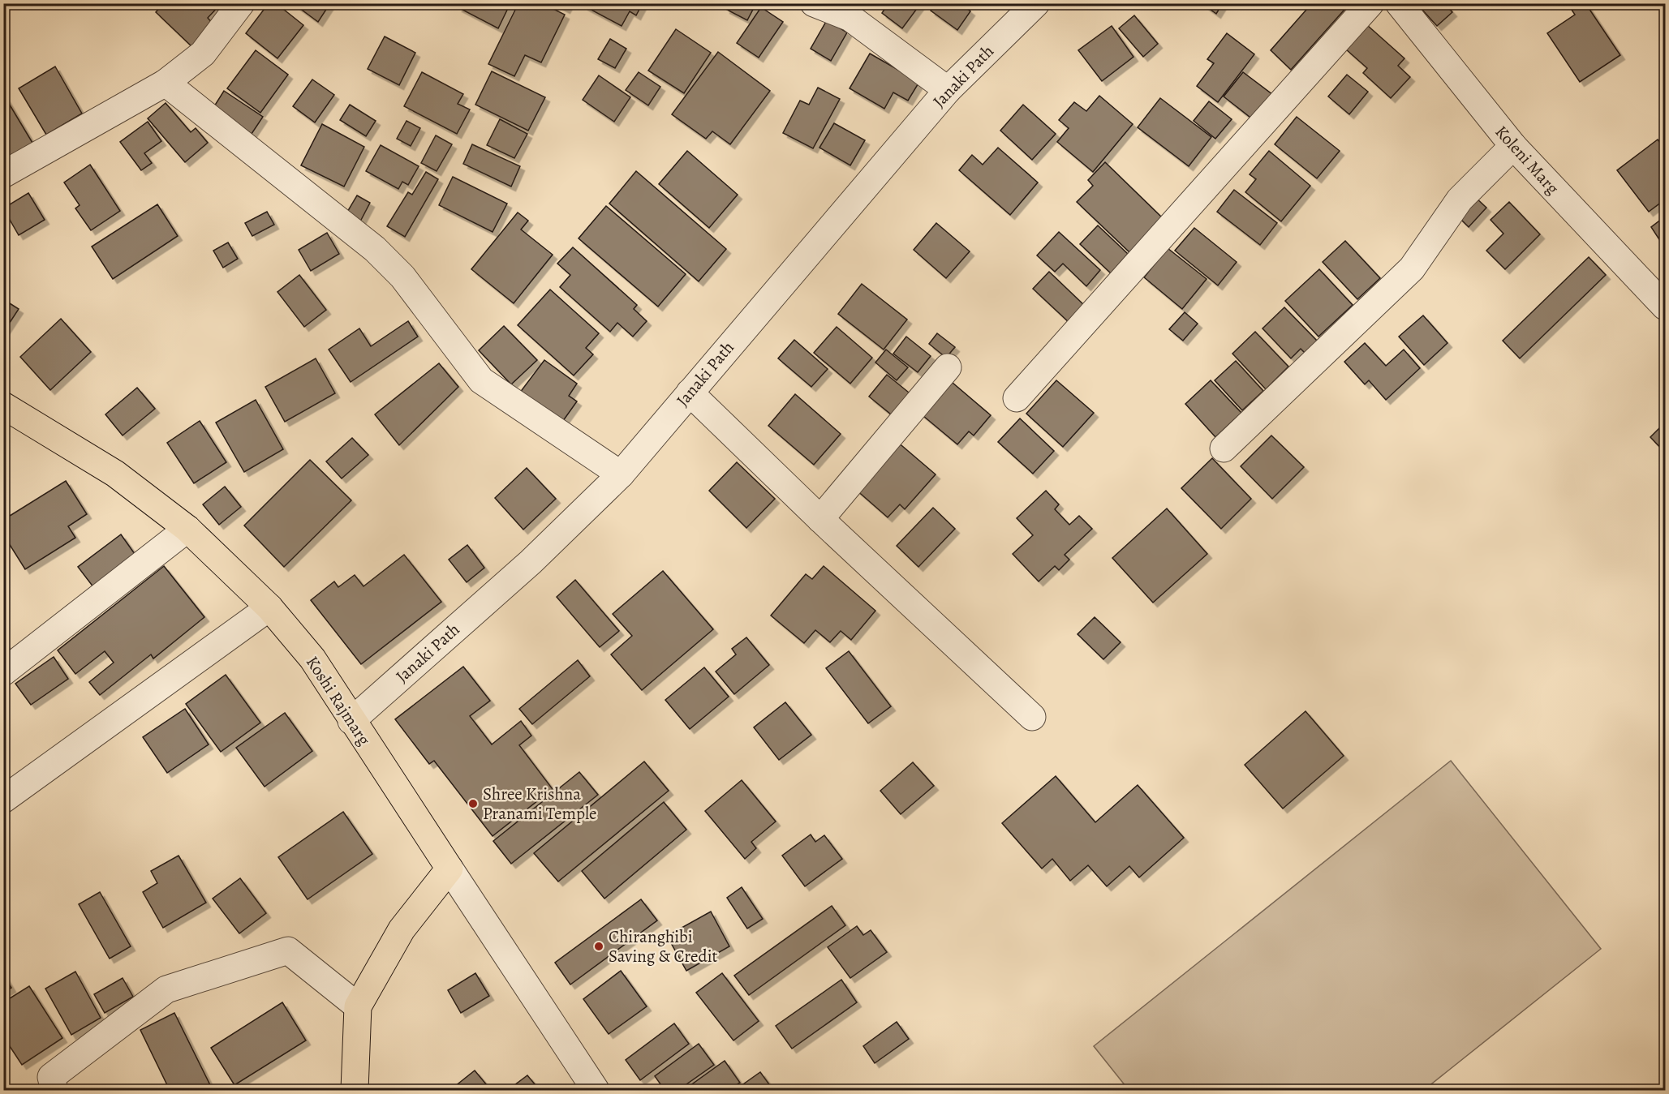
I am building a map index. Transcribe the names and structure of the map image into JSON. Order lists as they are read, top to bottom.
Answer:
{
  "streets": {
    "main road": ["Koshi Rajmarg"],
    "street": ["Janaki Path", "Koleni Marg"]
  },
  "crossings": [
    ["Janaki Path", "Koshi Rajmarg"]
  ],
  "places": ["Shree Krishna Pranami Temple", "Chiranghibi Saving & Credit"]
}
